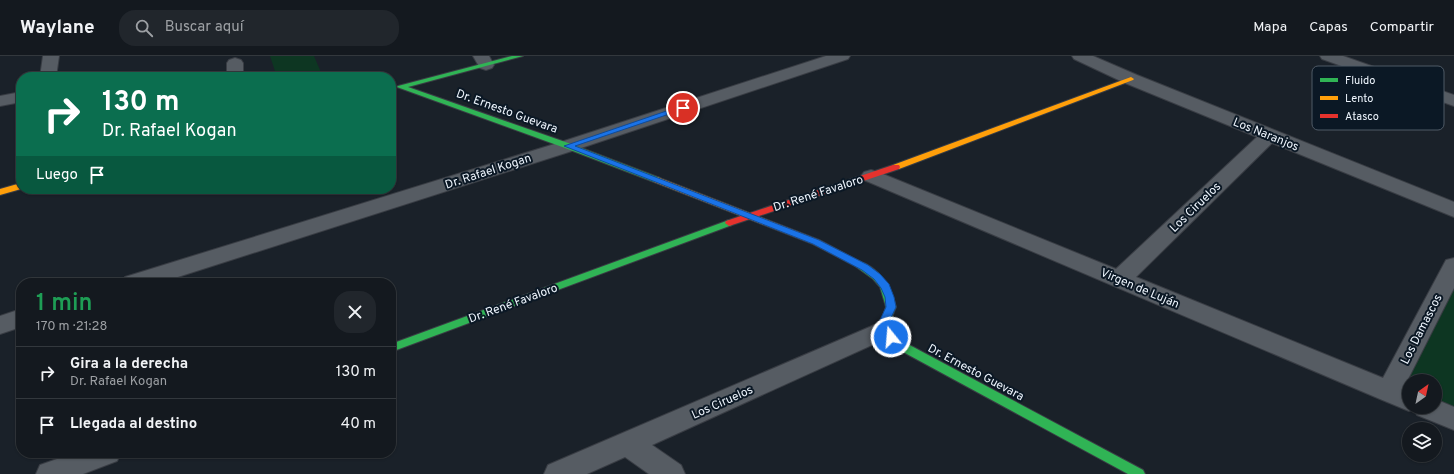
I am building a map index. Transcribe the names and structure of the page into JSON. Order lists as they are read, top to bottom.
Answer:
{
  "streets": {
    "street": [
      "Dr. Ernesto Guevara",
      "Los Naranjos",
      "Dr. Rafael Kogan",
      "Dr. René Favaloro",
      "Los Ciruelos",
      "Virgen de Luján",
      "Los Damascos"
    ]
  },
  "crossings": [
    ["Dr. Ernesto Guevara", "Dr. Rafael Kogan"],
    ["Dr. Ernesto Guevara", "Dr. René Favaloro"],
    ["Dr. Ernesto Guevara", "Los Ciruelos"],
    ["Los Naranjos", "Dr. René Favaloro"],
    ["Los Naranjos", "Los Ciruelos"],
    ["Dr. René Favaloro", "Virgen de Luján"],
    ["Los Ciruelos", "Virgen de Luján"],
    ["Virgen de Luján", "Los Damascos"]
  ],
  "legend": ["Fluido", "Lento", "Atasco"],
  "north": "top right",
  "page": {
    "header": "Waylane",
    "search": "Buscar aquí",
    "nav": ["Mapa", "Capas", "Compartir"],
    "turn": ["130 m", "Dr. Rafael Kogan"],
    "then": "Luego",
    "heading": ["1 min", "170 m · 21:28"],
    "list": [
      {
        "name": "Gira a la derecha",
        "note": "Dr. Rafael Kogan",
        "value": "130 m"
      },
      {
        "name": "Llegada al destino",
        "value": "40 m"
      }
    ]
  }
}
